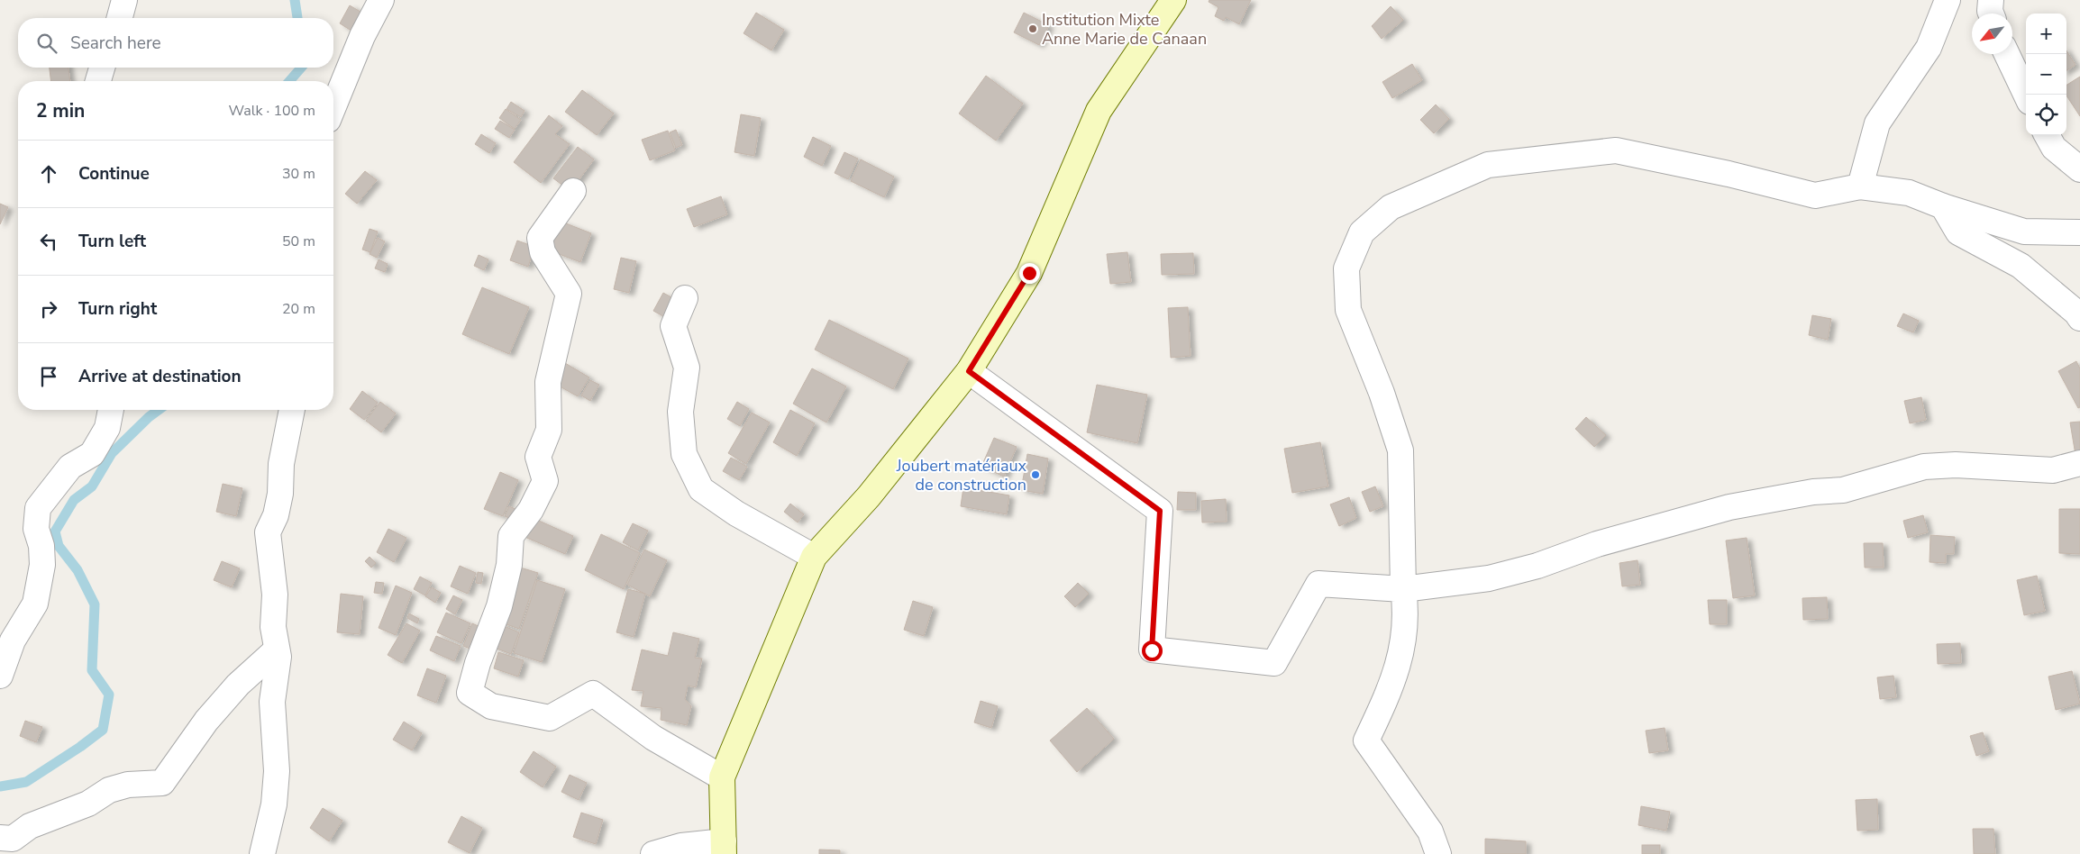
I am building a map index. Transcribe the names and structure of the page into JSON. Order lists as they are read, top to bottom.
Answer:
{
  "places": ["Institution Mixte Anne Marie de Canaan", "Joubert matériaux de construction"],
  "north": "bottom left",
  "page": {
    "map_buttons": ["+", "−"],
    "search": "Search here",
    "heading": ["2 min", "Walk · 100 m"],
    "list": [
      ["Continue", "30 m"],
      ["Turn left", "50 m"],
      ["Turn right", "20 m"],
      "Arrive at destination"
    ]
  }
}
